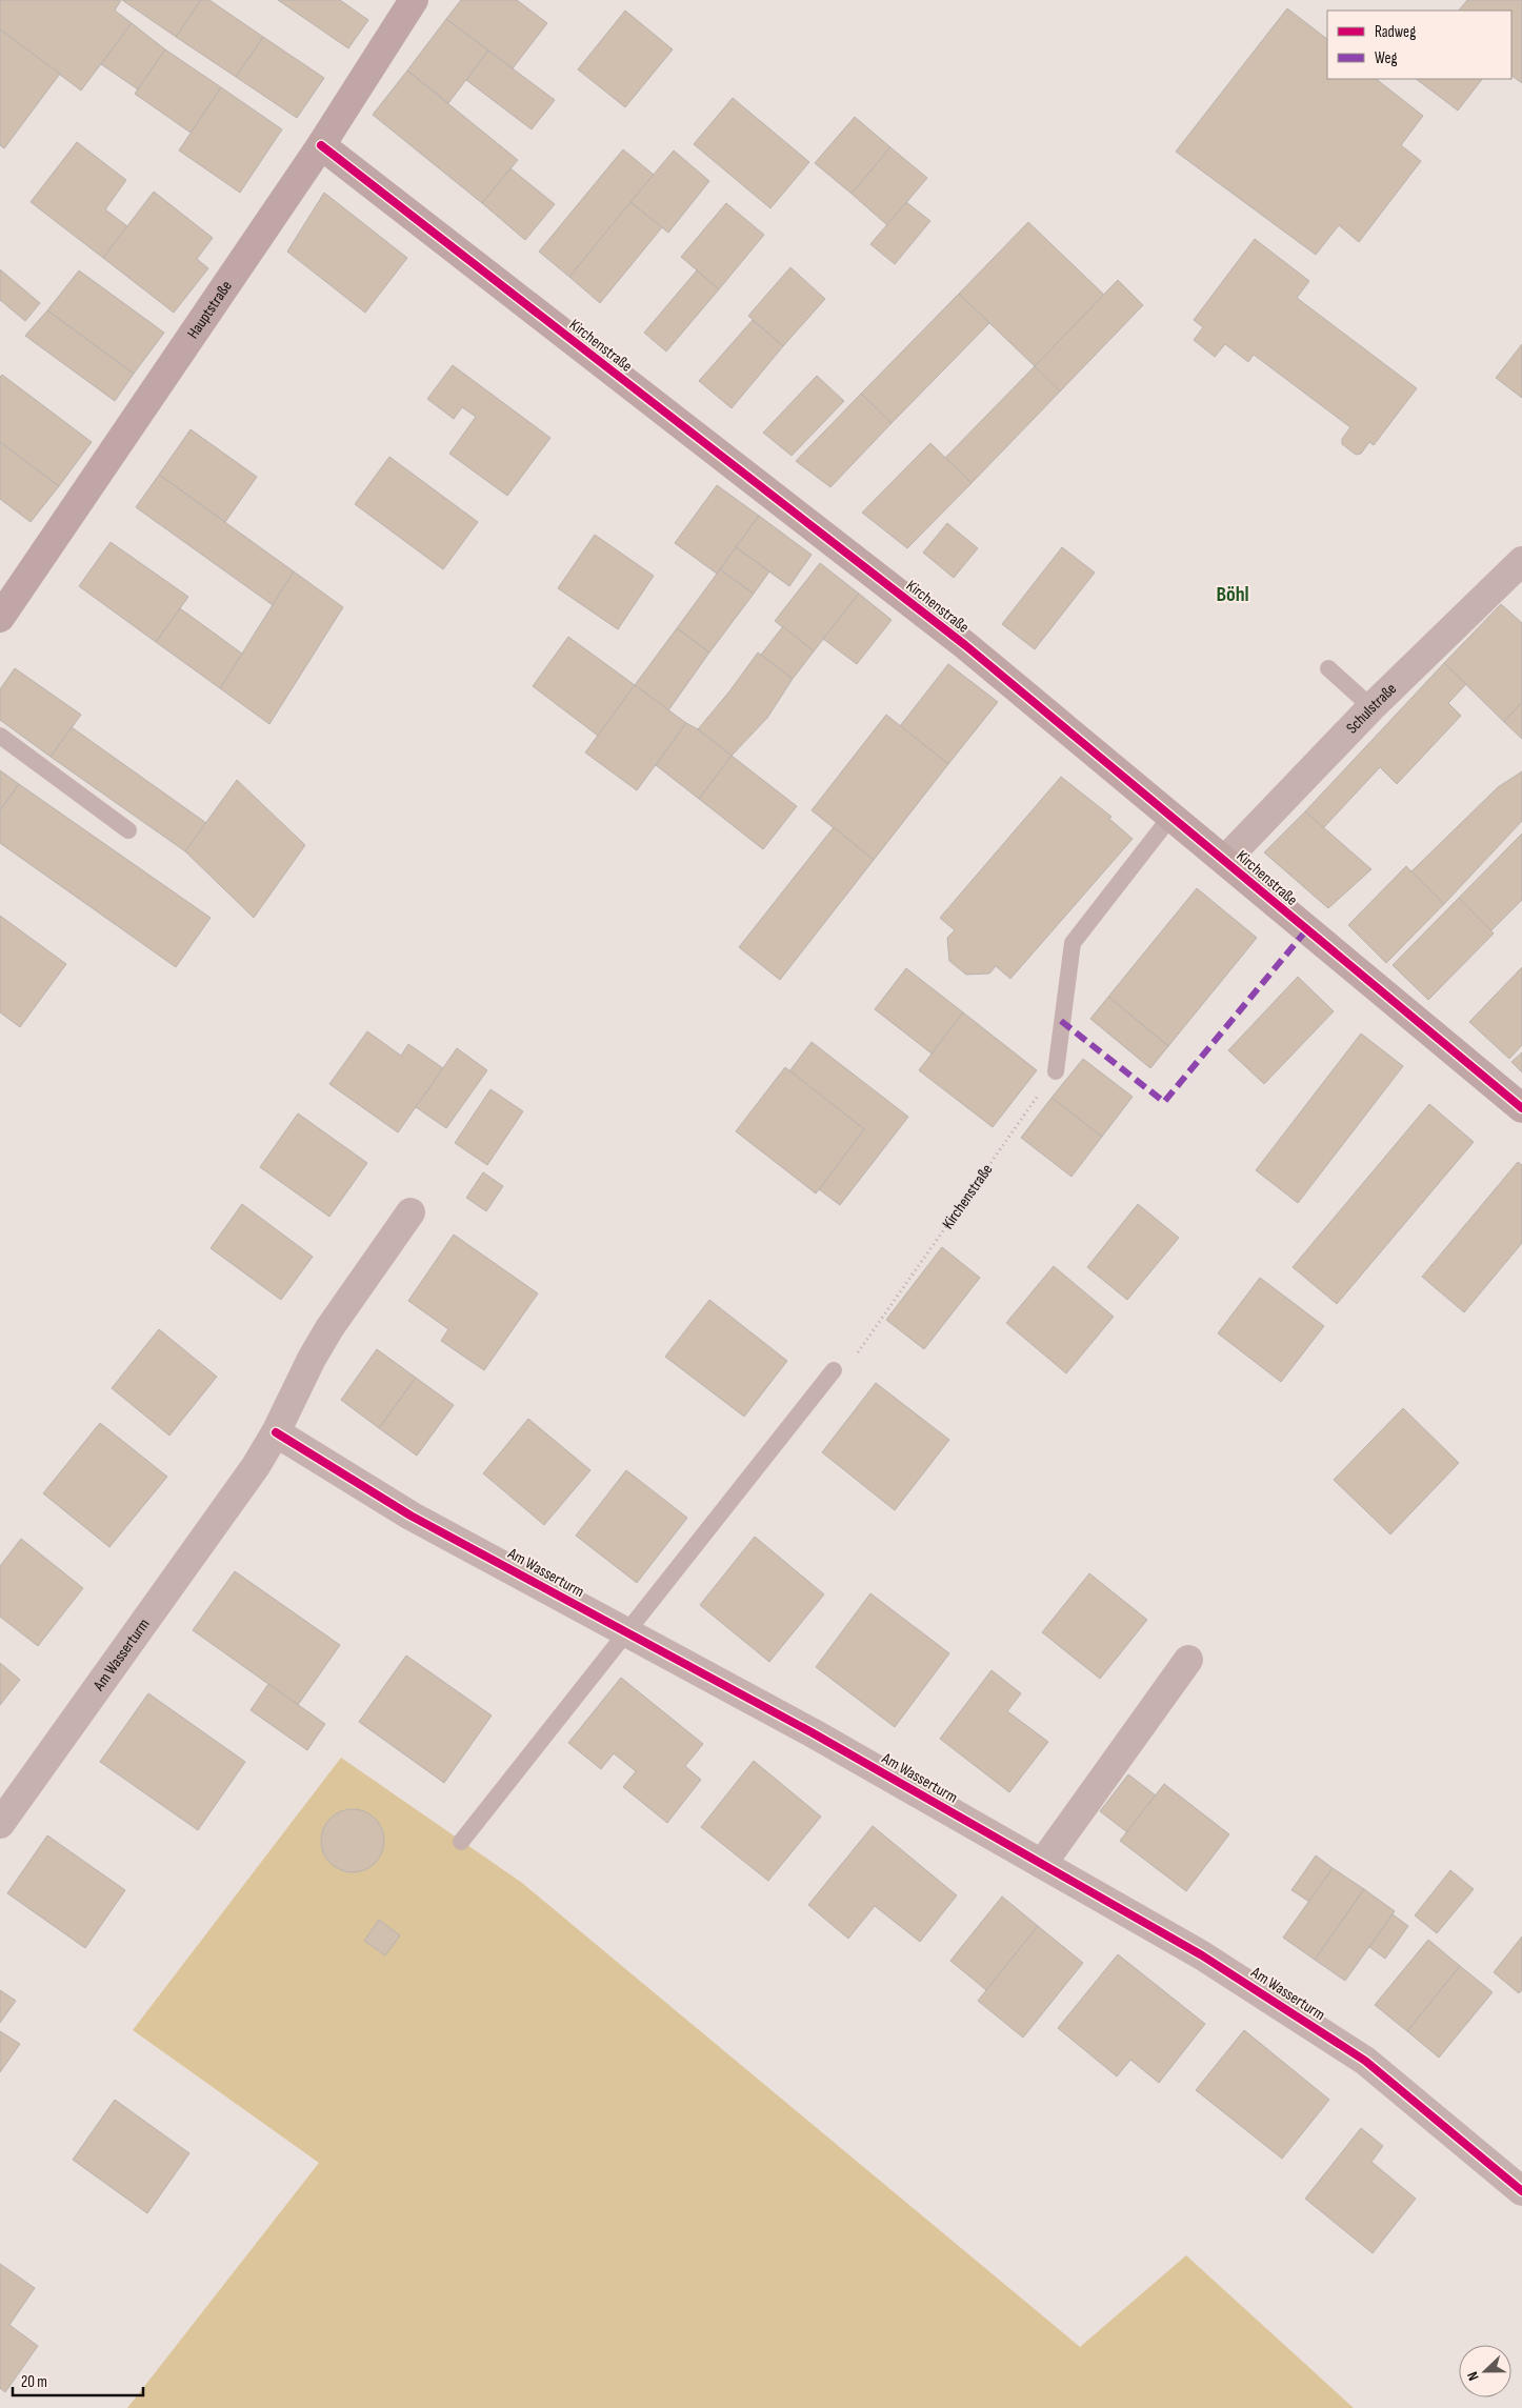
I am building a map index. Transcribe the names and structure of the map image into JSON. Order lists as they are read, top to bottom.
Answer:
{
  "streets": {
    "street": [
      "Hauptstraße",
      "Kirchenstraße",
      "Schulstraße",
      "Am Wasserturm"
    ]
  },
  "crossings": [
    ["Hauptstraße", "Kirchenstraße"],
    ["Kirchenstraße", "Schulstraße"]
  ],
  "districts": ["Böhl"],
  "legend": ["Radweg", "Weg"],
  "scale_bar": "20 m",
  "north": "left"
}
